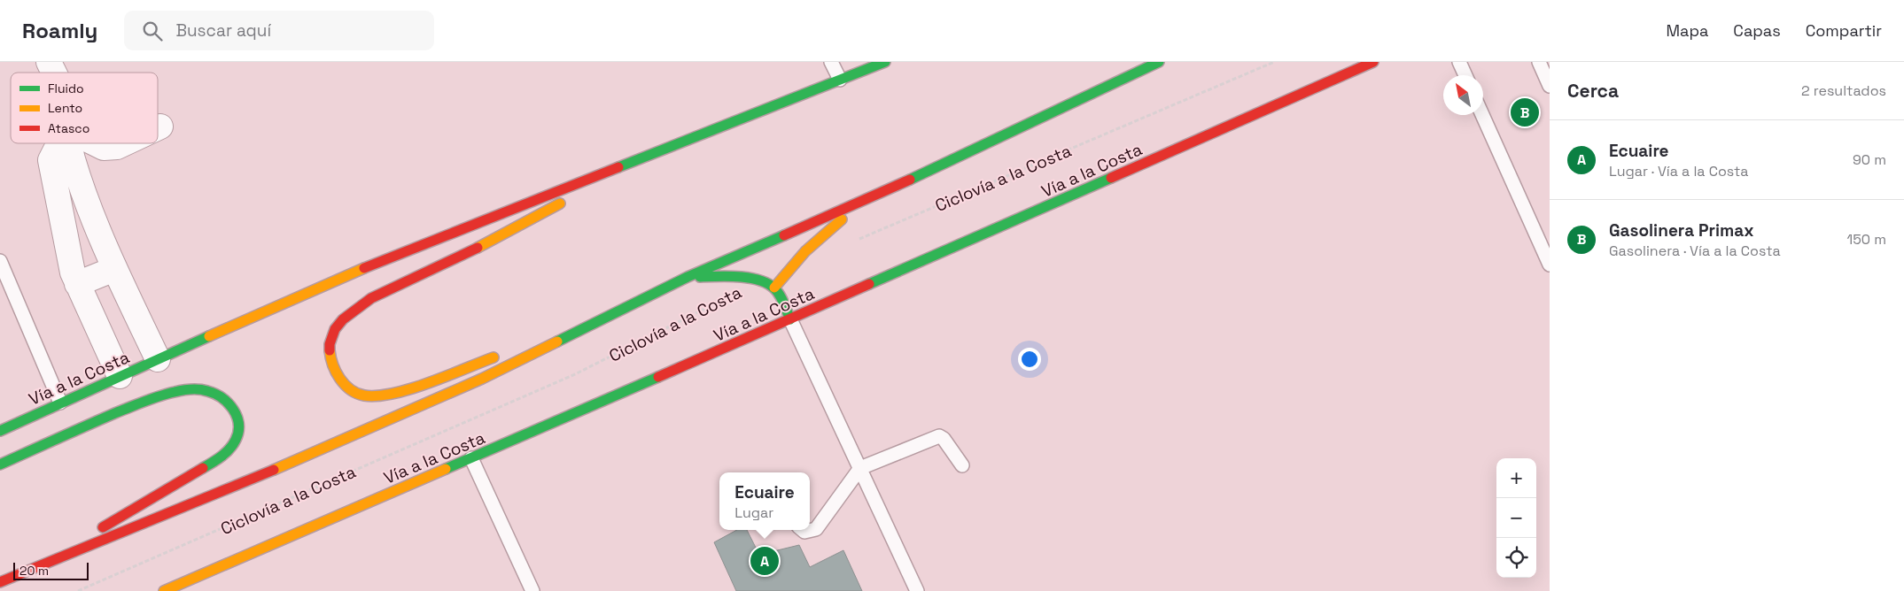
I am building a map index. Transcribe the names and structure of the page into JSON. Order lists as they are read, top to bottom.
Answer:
{
  "streets": {
    "main road": ["Vía a la Costa"],
    "path": ["Ciclovía a la Costa"]
  },
  "legend": ["Fluido", "Lento", "Atasco"],
  "scale_bar": "20 m",
  "north": "top left",
  "page": {
    "header": "Roamly",
    "search": "Buscar aquí",
    "nav": ["Mapa", "Capas", "Compartir"],
    "heading": ["Cerca", "2 resultados"],
    "pins": ["B", "A"],
    "list": [
      {
        "mark": "A",
        "name": "Ecuaire",
        "note": "Lugar · Vía a la Costa",
        "value": "90 m"
      },
      {
        "mark": "B",
        "name": "Gasolinera Primax",
        "note": "Gasolinera · Vía a la Costa",
        "value": "150 m"
      }
    ],
    "map_buttons": ["+", "−"],
    "popup": ["Ecuaire", "Lugar"],
    "scale": "20 m"
  }
}
